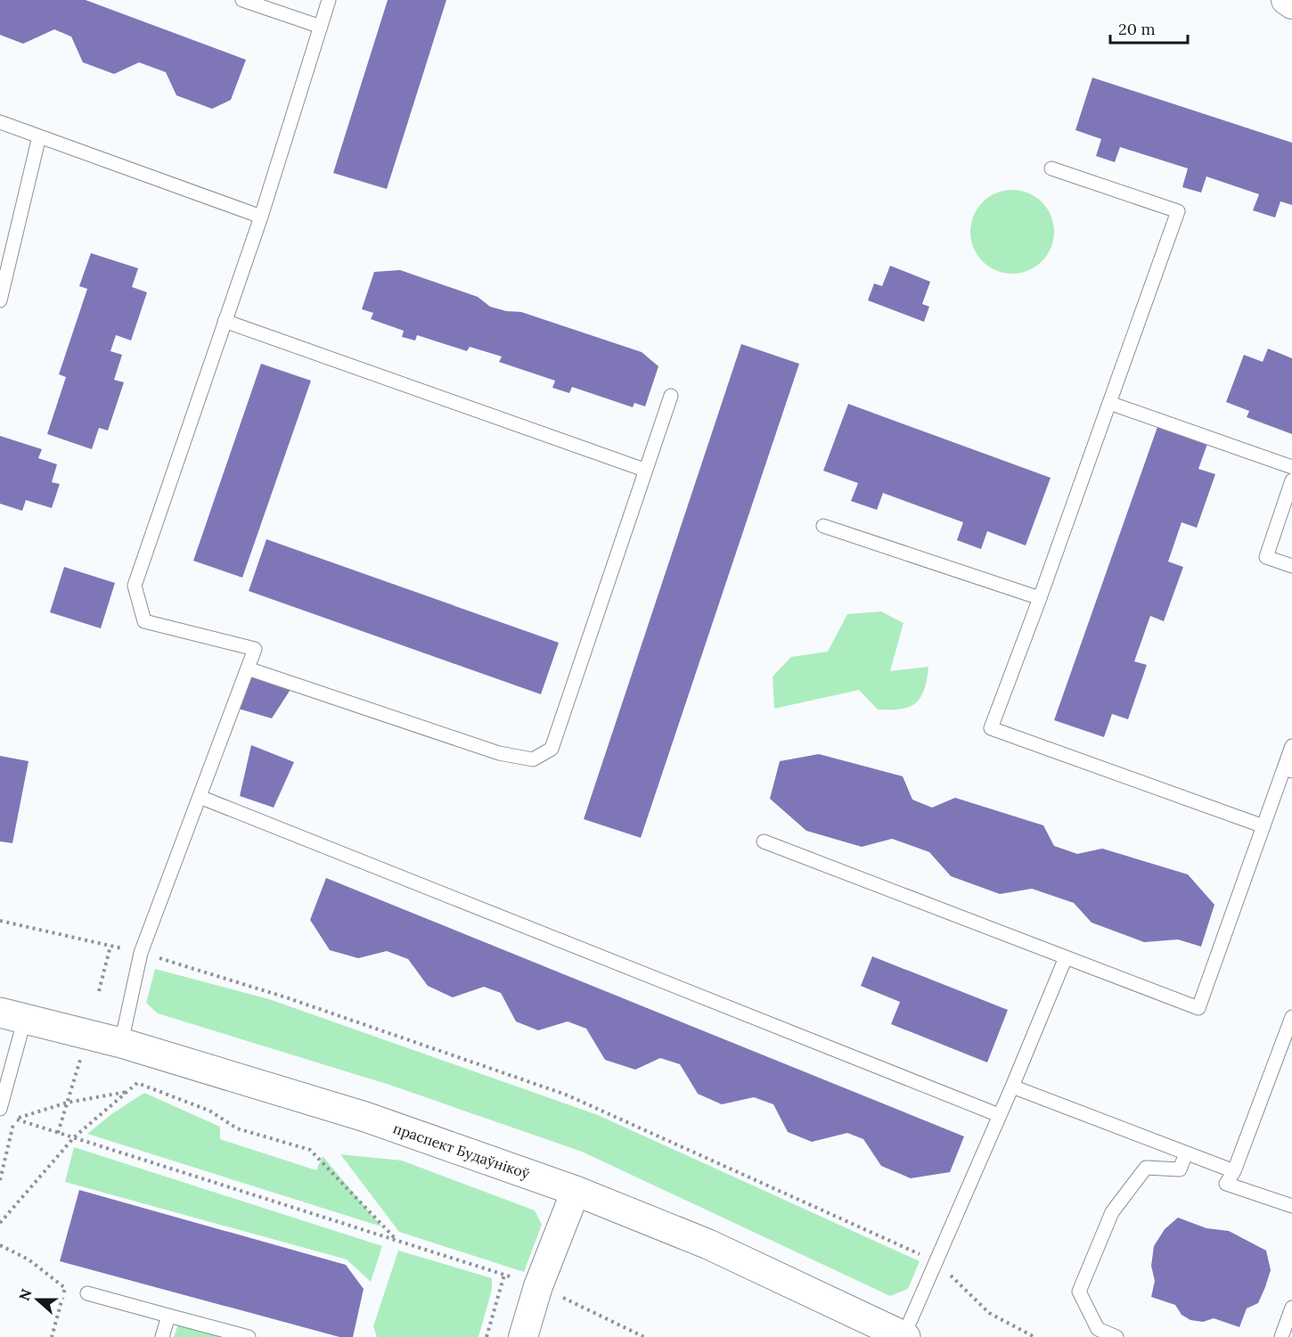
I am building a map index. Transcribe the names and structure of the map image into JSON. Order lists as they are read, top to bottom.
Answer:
{
  "streets": {
    "main road": ["праспект Будаўнікоў"]
  },
  "scale_bar": "20 m",
  "north": "left"
}
